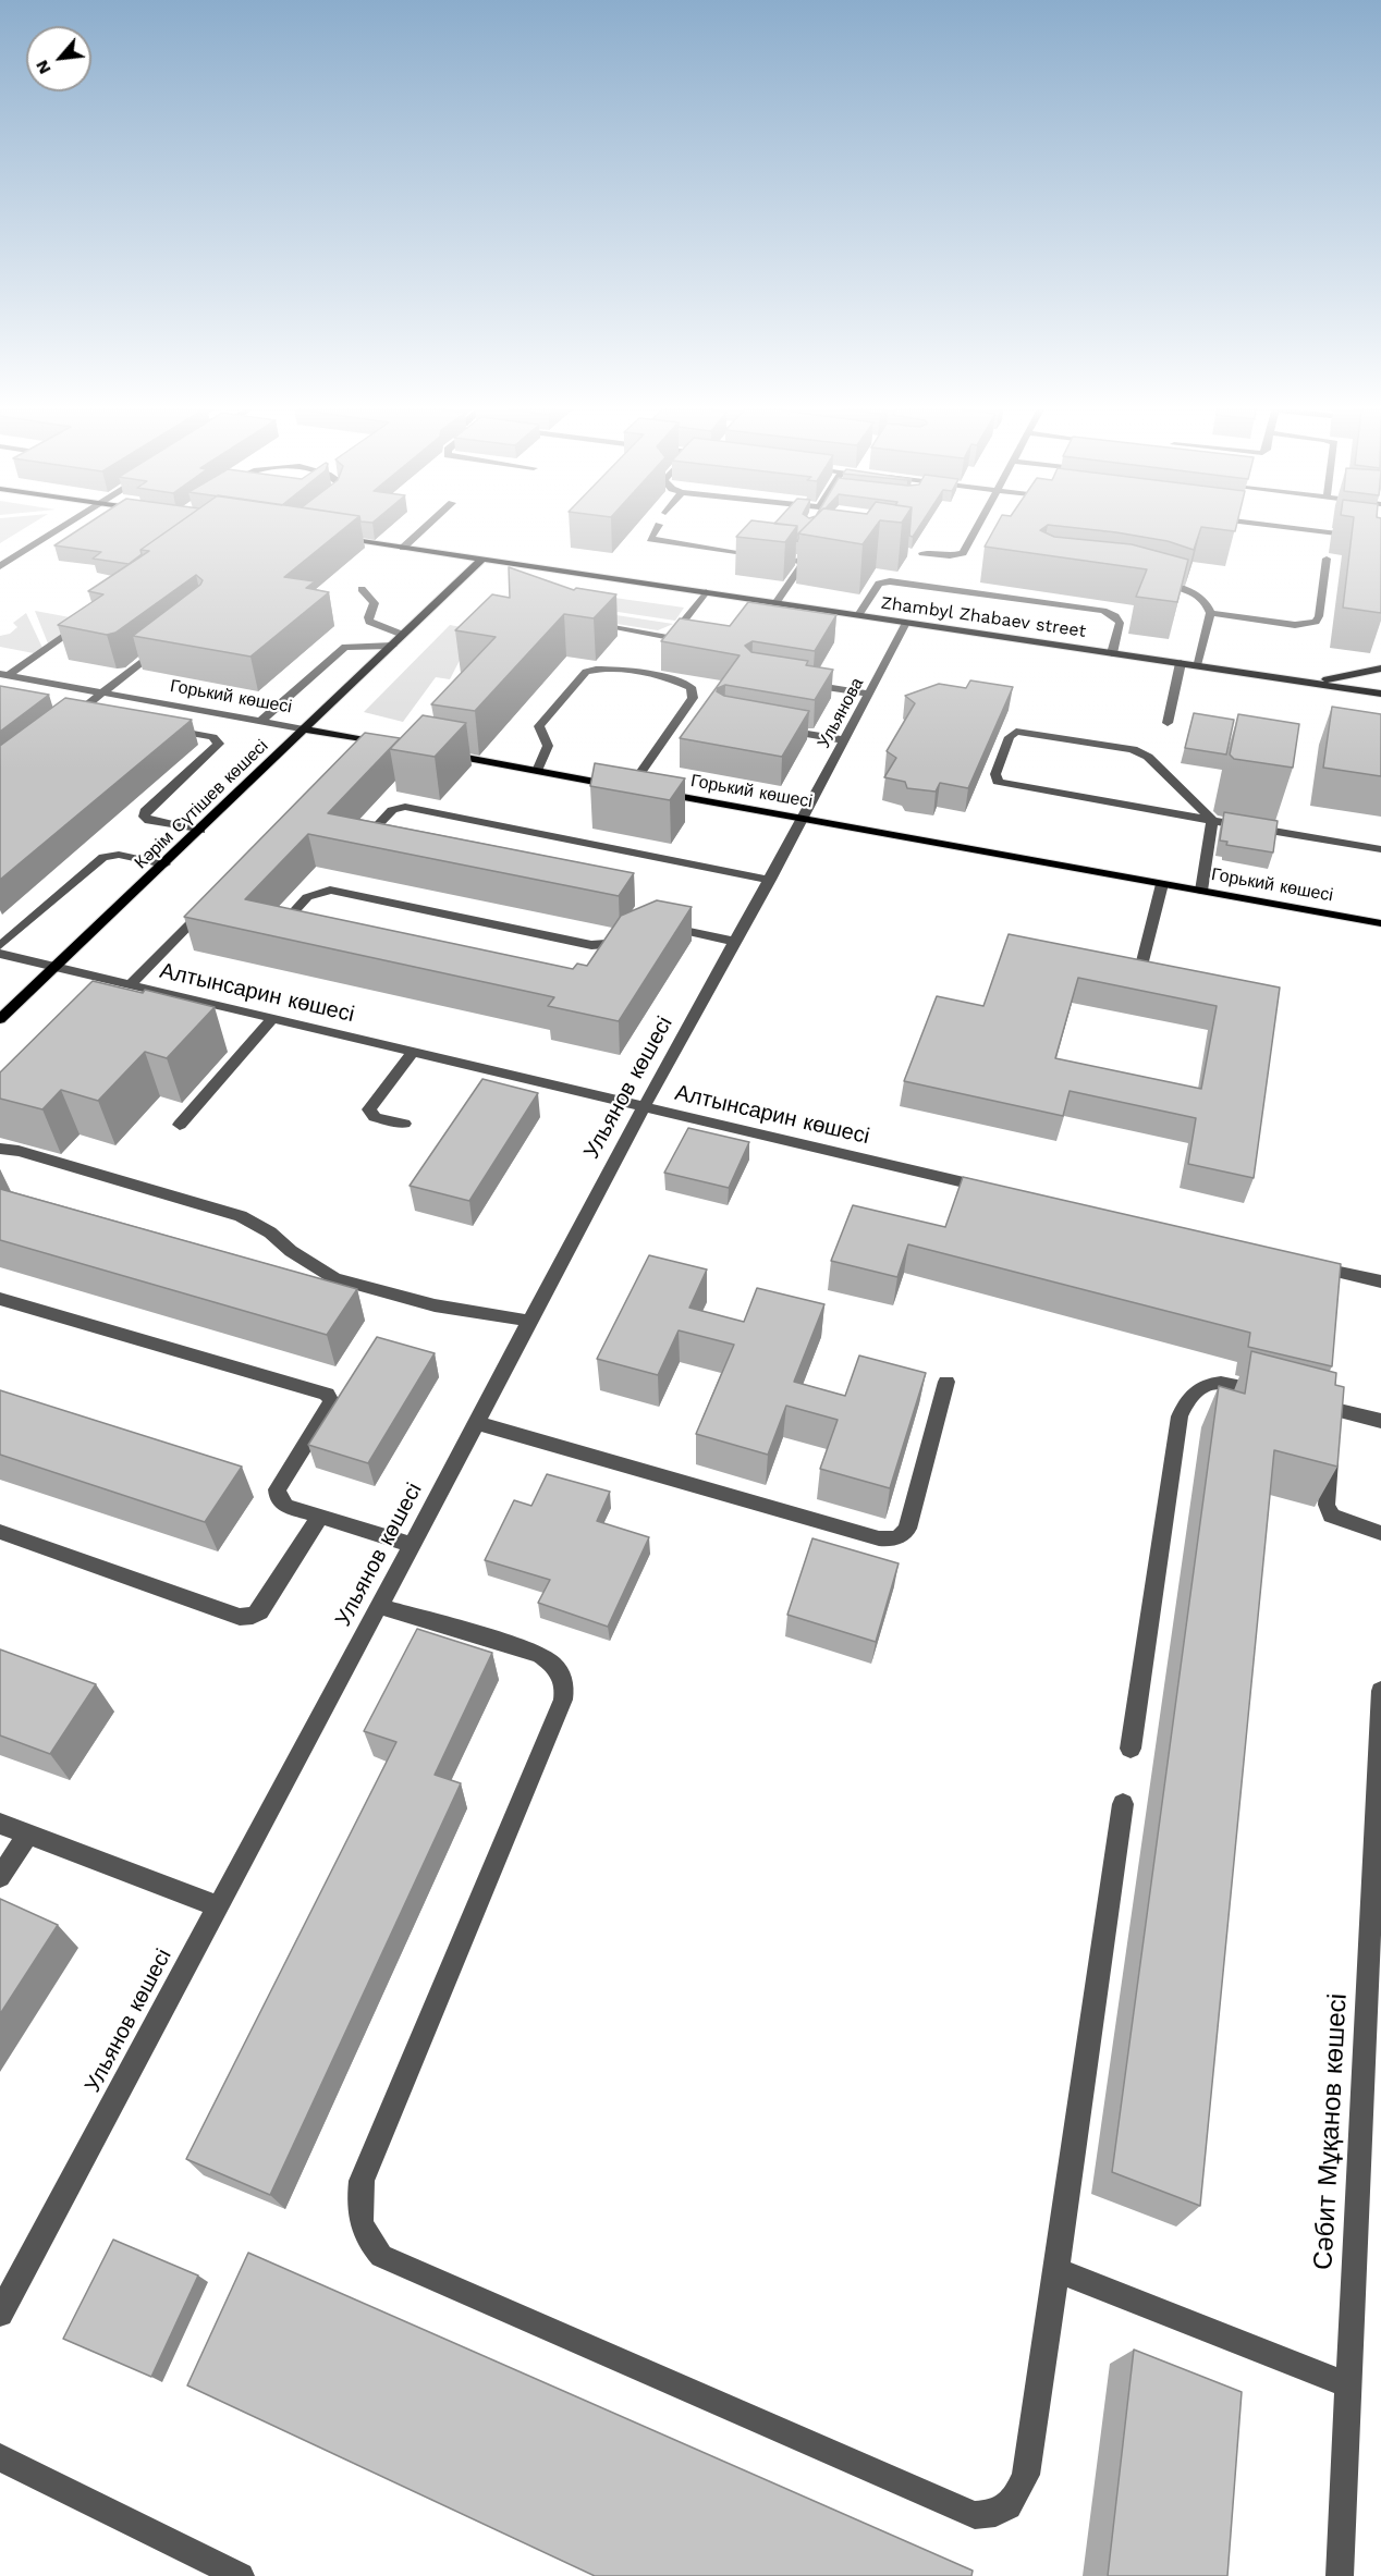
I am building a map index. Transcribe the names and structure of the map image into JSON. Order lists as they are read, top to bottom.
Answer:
{
  "streets": {
    "main road": ["Zhambyl Zhabaev street", "Горький көшесі", "Кәрім Сүтішев көшесі"],
    "street": [
      "Ульянова",
      "Алтынсарин көшесі",
      "Ульянов көшесі",
      "Сәбит Мұқанов көшесі"
    ]
  },
  "crossings": [
    ["Zhambyl Zhabaev street", "Ульянова"],
    ["Zhambyl Zhabaev street", "Кәрім Сүтішев көшесі"],
    ["Горький көшесі", "Ульянова"],
    ["Горький көшесі", "Кәрім Сүтішев көшесі"],
    ["Горький көшесі", "Ульянов көшесі"],
    ["Ульянова", "Ульянов көшесі"],
    ["Кәрім Сүтішев көшесі", "Алтынсарин көшесі"],
    ["Алтынсарин көшесі", "Ульянов көшесі"]
  ],
  "north": "bottom left"
}
